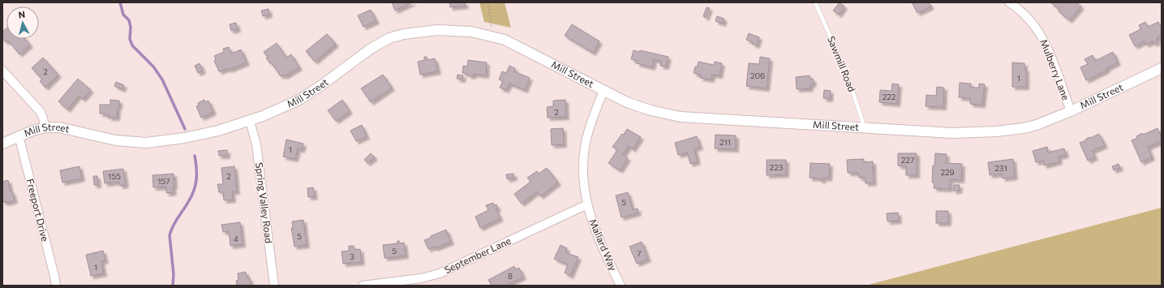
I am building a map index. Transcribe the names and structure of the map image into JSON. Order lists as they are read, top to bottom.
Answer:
{
  "streets": {
    "street": [
      "Mulberry Lane",
      "Mill Street",
      "Spring Valley Road",
      "Freeport Drive",
      "Mallard Way",
      "September Lane"
    ],
    "lane": ["Sawmill Road"]
  },
  "crossings": [
    ["Sawmill Road", "Mill Street"],
    ["Mulberry Lane", "Mill Street"],
    ["Mill Street", "Spring Valley Road"],
    ["Mill Street", "Freeport Drive"],
    ["Mill Street", "Mallard Way"],
    ["Mallard Way", "September Lane"]
  ],
  "house_numbers": [
    "2",
    "206",
    "1",
    "222",
    "2",
    "211",
    "1",
    "227",
    "223",
    "231",
    "229",
    "155",
    "2",
    "157",
    "5",
    "5",
    "4",
    "5",
    "7",
    "3",
    "1",
    "8"
  ],
  "north": "top"
}
